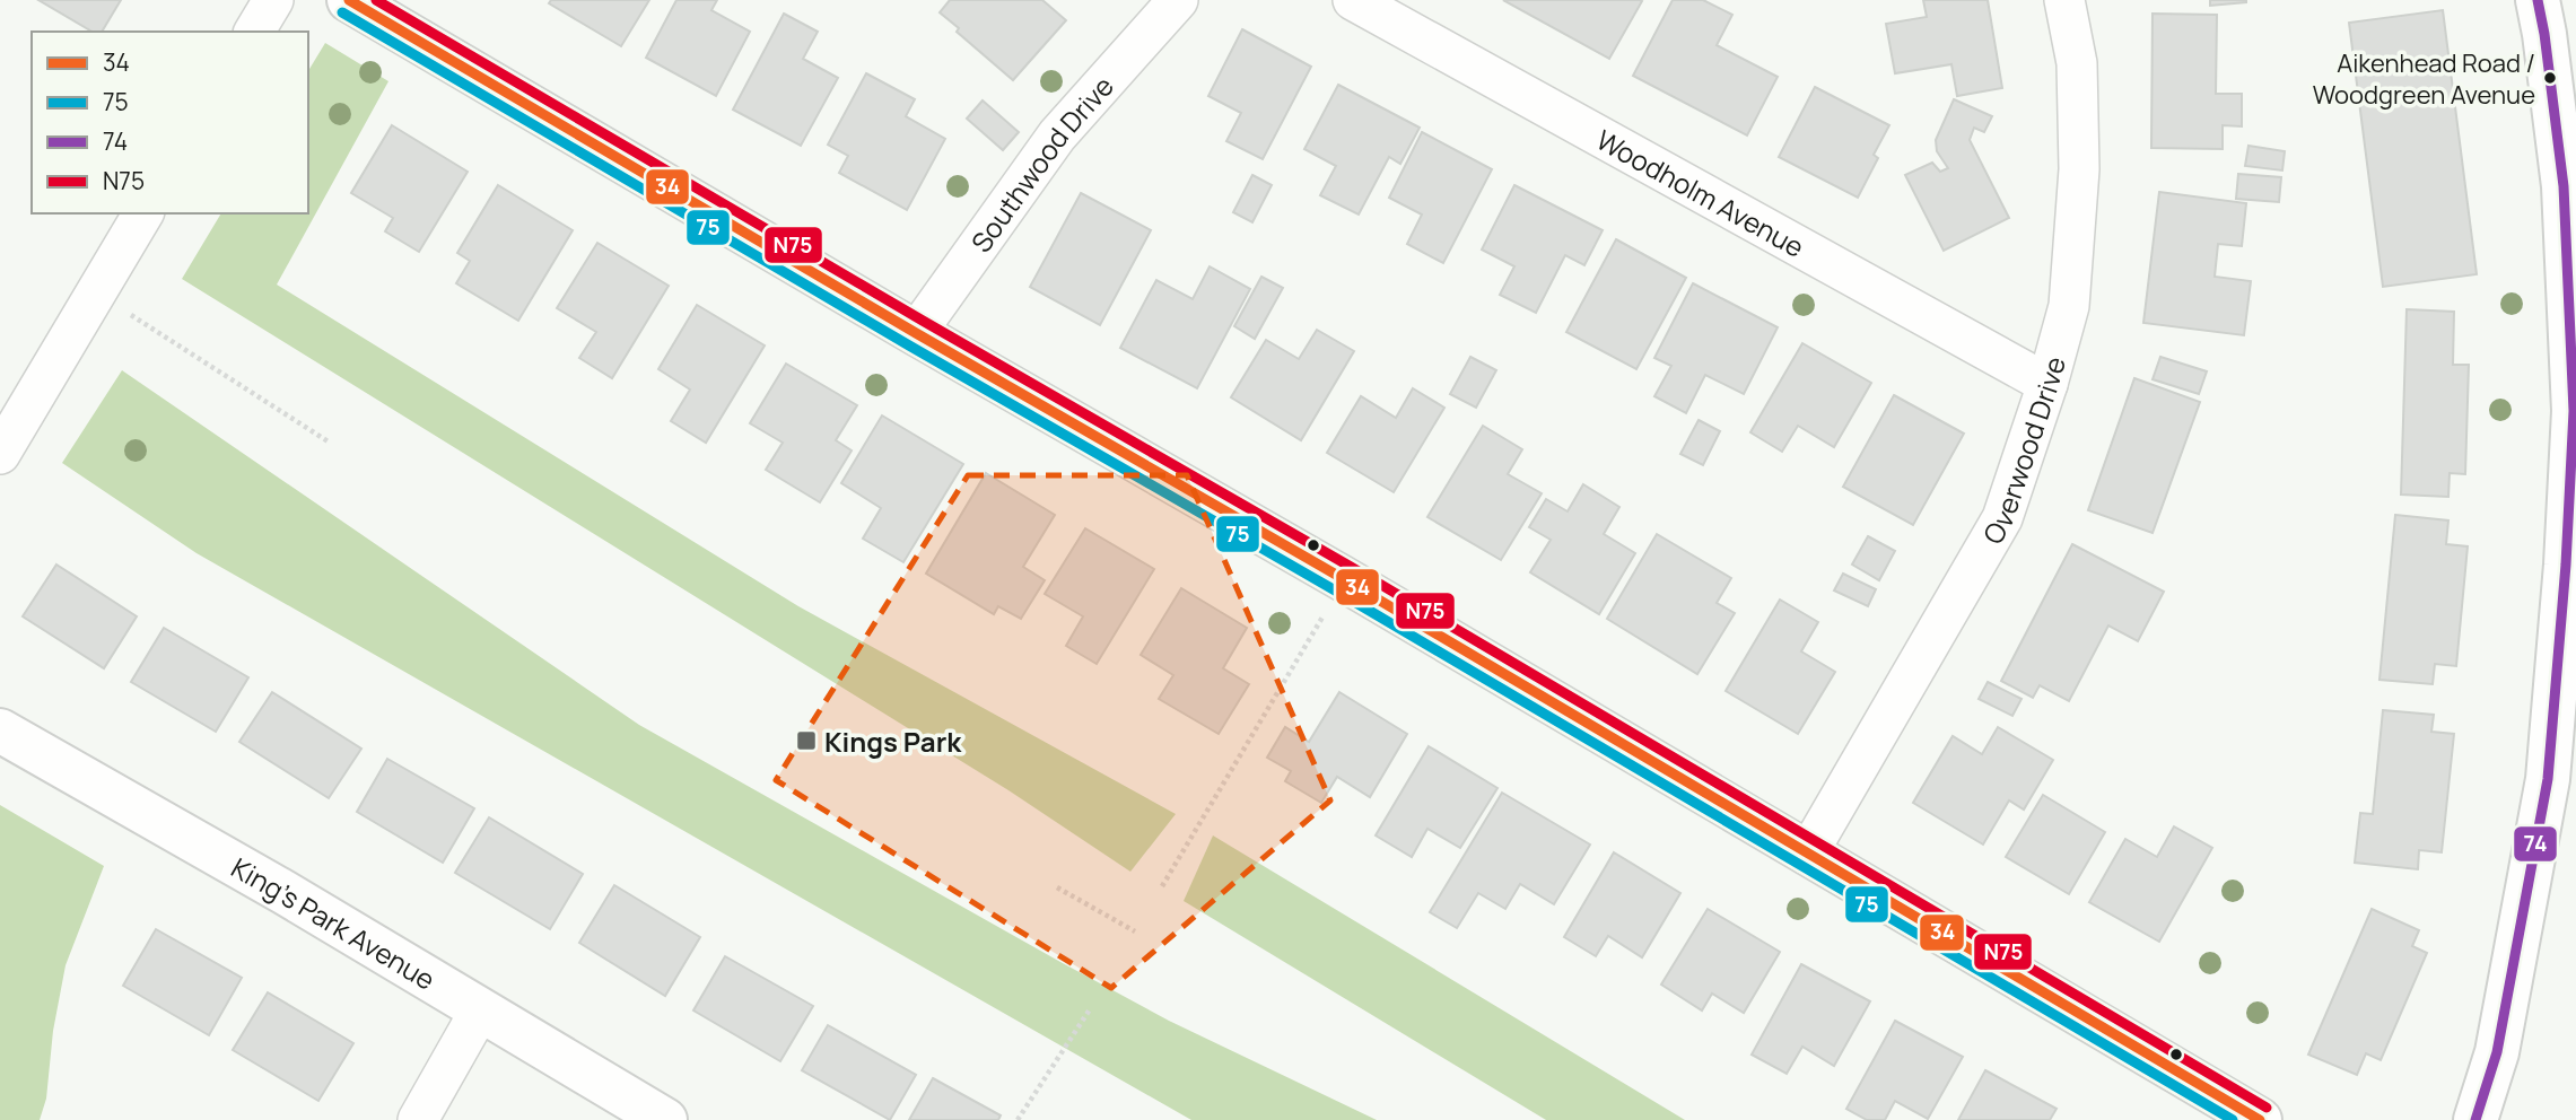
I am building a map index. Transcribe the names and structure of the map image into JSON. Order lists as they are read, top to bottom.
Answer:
{
  "streets": {
    "street": [
      "Southwood Drive",
      "Woodholm Avenue",
      "Overwood Drive",
      "King's Park Avenue"
    ]
  },
  "crossings": [
    ["Woodholm Avenue", "Overwood Drive"]
  ],
  "places": {
    "other": ["Aikenhead Road / Woodgreen Avenue"],
    "transit": ["Kings Park"]
  },
  "lines": [
    "transit line 34",
    "transit line 74",
    "transit line N75",
    "transit line 75"
  ],
  "legend": [
    "34",
    "75",
    "74",
    "N75"
  ]
}
